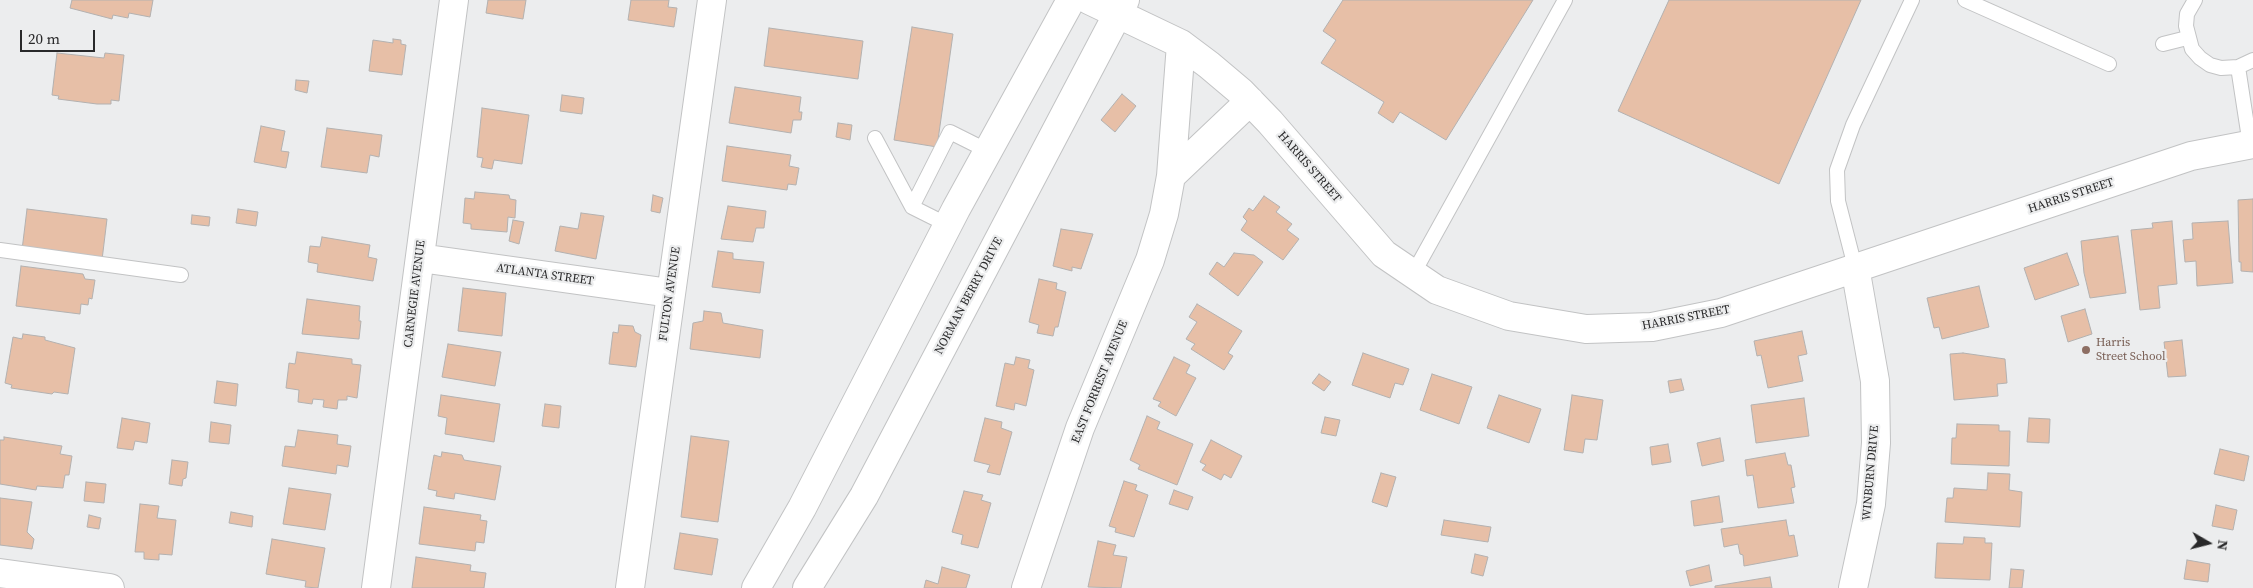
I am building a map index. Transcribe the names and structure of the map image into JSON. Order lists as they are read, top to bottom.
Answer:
{
  "streets": {
    "street": [
      "HARRIS STREET",
      "ATLANTA STREET",
      "CARNEGIE AVENUE",
      "FULTON AVENUE",
      "NORMAN BERRY DRIVE",
      "EAST FORREST AVENUE",
      "WINBURN DRIVE"
    ]
  },
  "crossings": [
    ["HARRIS STREET", "NORMAN BERRY DRIVE"],
    ["HARRIS STREET", "EAST FORREST AVENUE"],
    ["HARRIS STREET", "WINBURN DRIVE"],
    ["ATLANTA STREET", "CARNEGIE AVENUE"],
    ["ATLANTA STREET", "FULTON AVENUE"]
  ],
  "places": ["Harris Street School"],
  "scale_bar": "20 m",
  "north": "right"
}
